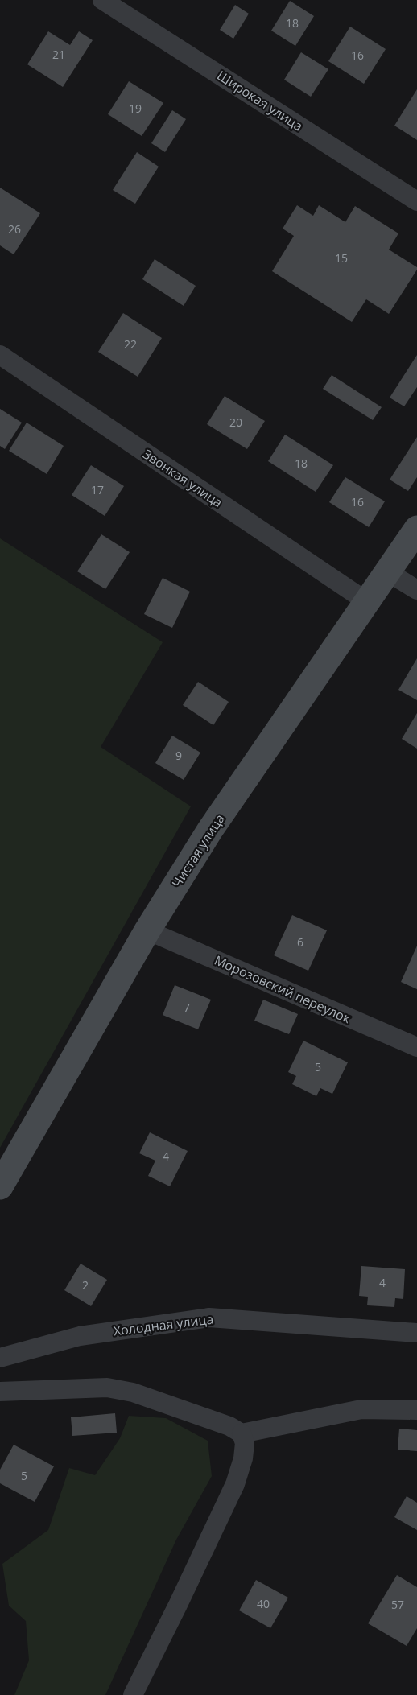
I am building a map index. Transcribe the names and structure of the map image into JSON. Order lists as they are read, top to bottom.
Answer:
{
  "streets": {
    "street": [
      "Широкая улица",
      "Звонкая улица",
      "Чистая улица",
      "Морозовский переулок",
      "Холодная улица"
    ]
  },
  "crossings": [
    ["Звонкая улица", "Чистая улица"],
    ["Чистая улица", "Морозовский переулок"]
  ],
  "house_numbers": [
    "18",
    "21",
    "16",
    "19",
    "26",
    "15",
    "22",
    "20",
    "18",
    "17",
    "16",
    "9",
    "6",
    "7",
    "5",
    "4",
    "4",
    "2",
    "5",
    "40",
    "57"
  ]
}
